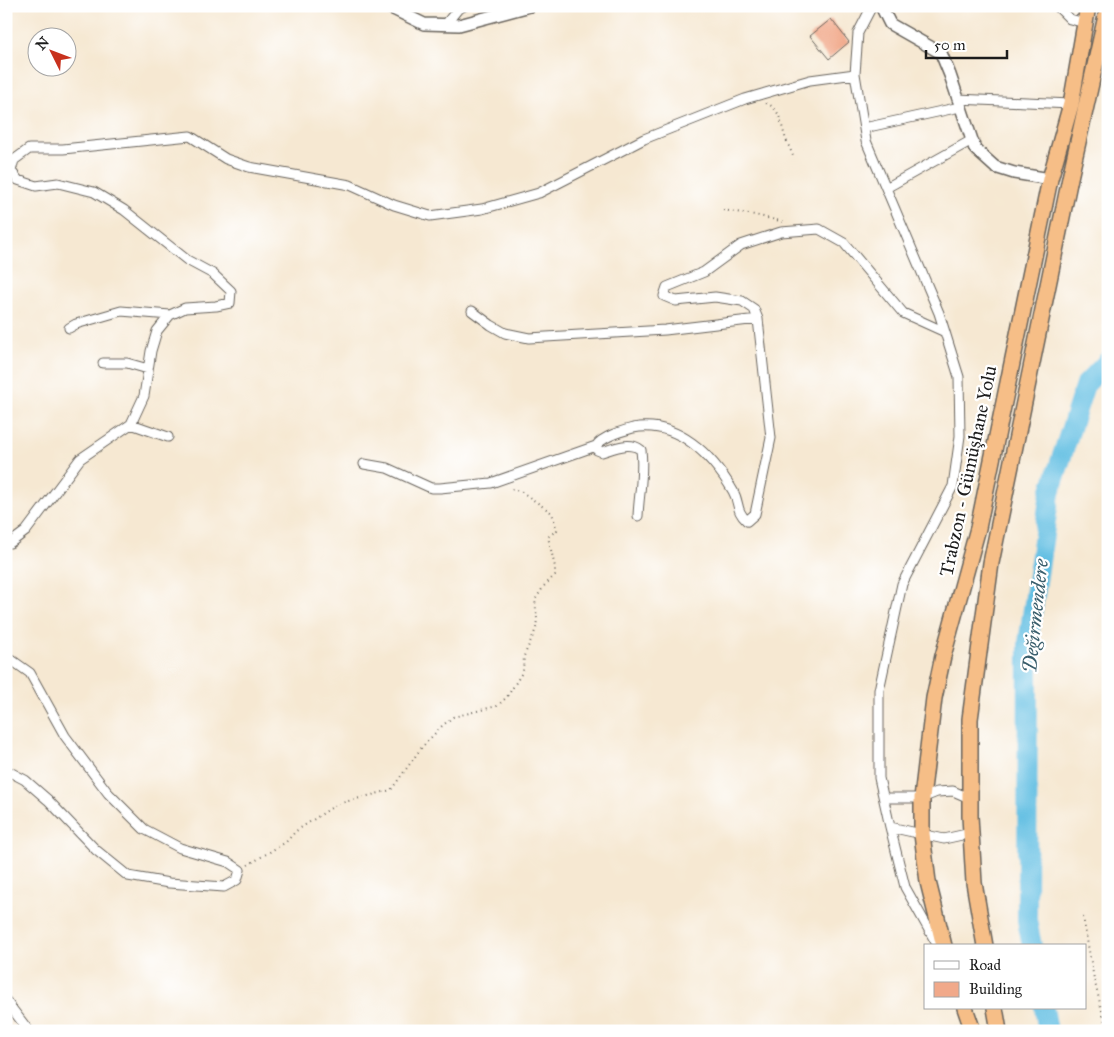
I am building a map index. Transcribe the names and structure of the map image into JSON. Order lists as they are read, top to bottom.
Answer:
{
  "streets": {
    "highway": ["Trabzon - Gümüşhane Yolu"]
  },
  "water": ["Değirmendere"],
  "legend": ["Road", "Building"],
  "scale_bar": "50 m",
  "north": "top left"
}
